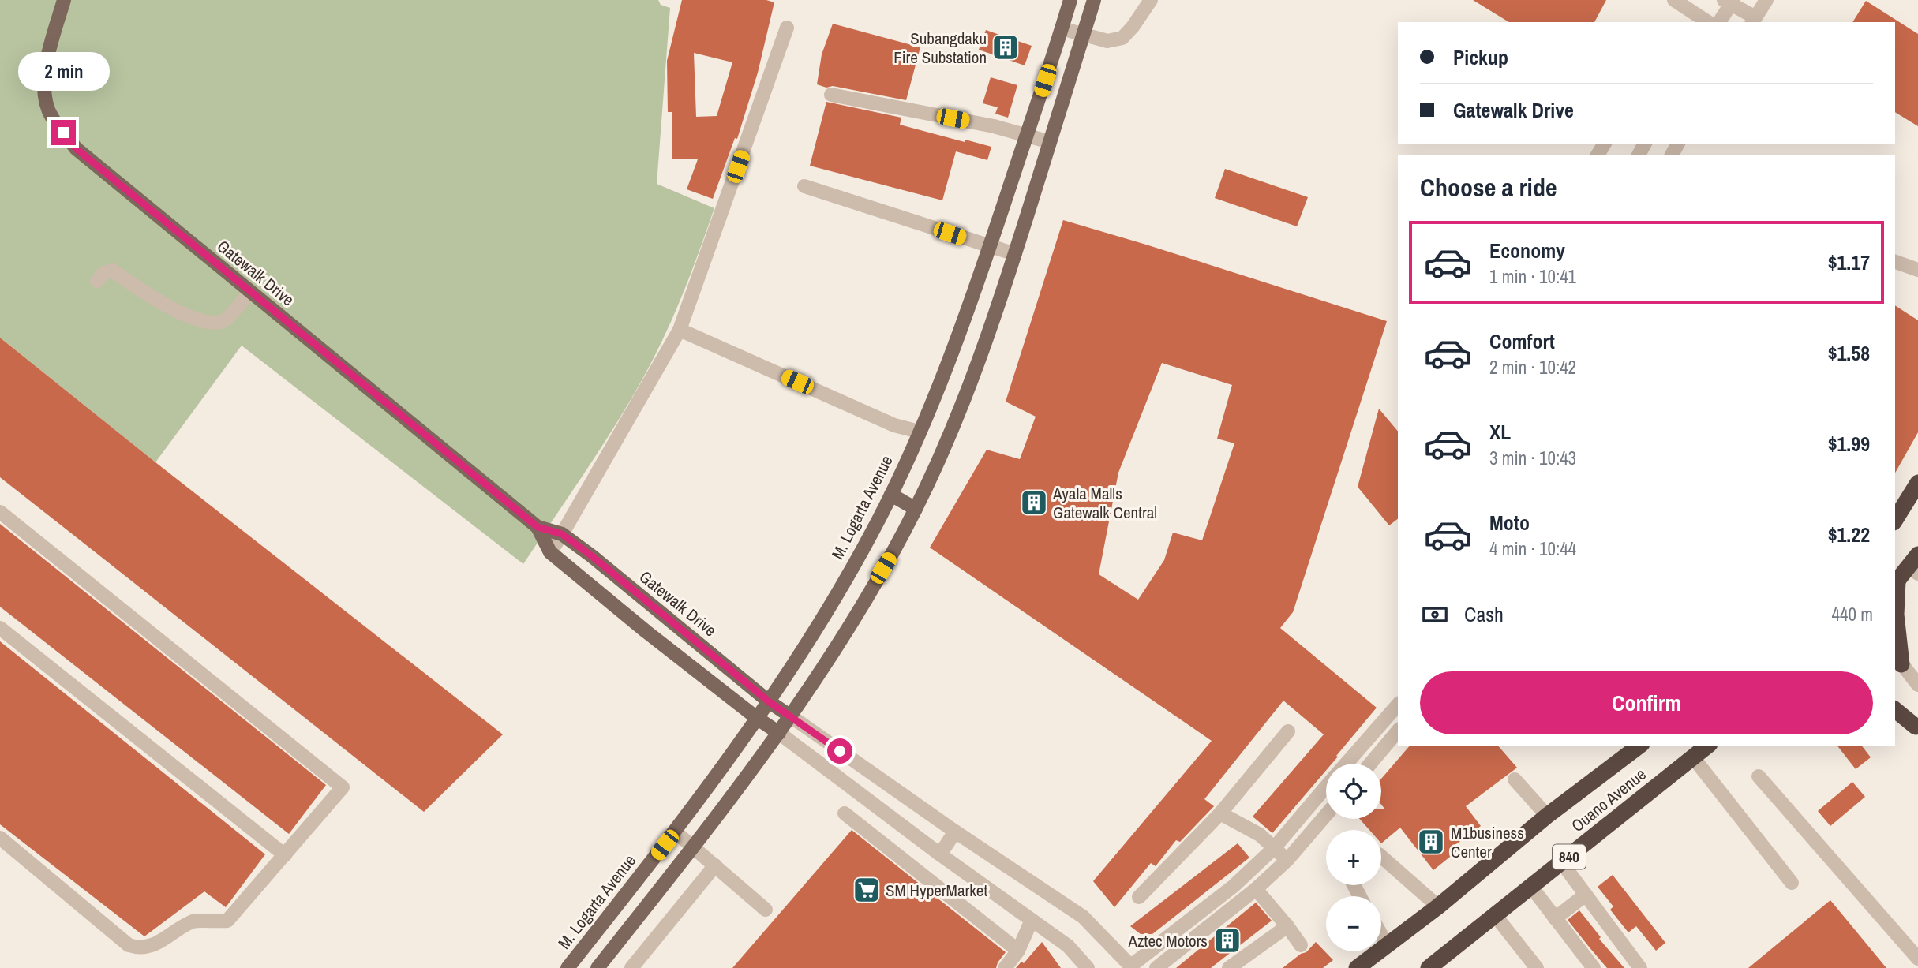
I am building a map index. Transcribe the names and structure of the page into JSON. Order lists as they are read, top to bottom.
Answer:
{
  "streets": {
    "highway": ["Ouano Avenue", "840"],
    "main road": ["Gatewalk Drive", "M. Logarta Avenue"]
  },
  "crossings": [
    ["Gatewalk Drive", "M. Logarta Avenue"]
  ],
  "places": {
    "building": [
      "Subangdaku Fire Substation",
      "Ayala Malls Gatewalk Central",
      "M1business Center",
      "Aztec Motors"
    ],
    "supermarket": ["SM HyperMarket"]
  },
  "page": {
    "banner": ["Pickup", "Gatewalk Drive"],
    "bubble": "2 min",
    "heading": "Choose a ride",
    "list": [
      {
        "name": "Economy",
        "note": "1 min · 10:41",
        "value": "$1.17"
      },
      {
        "name": "Comfort",
        "note": "2 min · 10:42",
        "value": "$1.58"
      },
      {
        "name": "XL",
        "note": "3 min · 10:43",
        "value": "$1.99"
      },
      {
        "name": "Moto",
        "note": "4 min · 10:44",
        "value": "$1.22"
      }
    ],
    "pay": ["Cash", "440 m"],
    "buttons": "Confirm",
    "map_buttons": ["+", "−"]
  }
}
